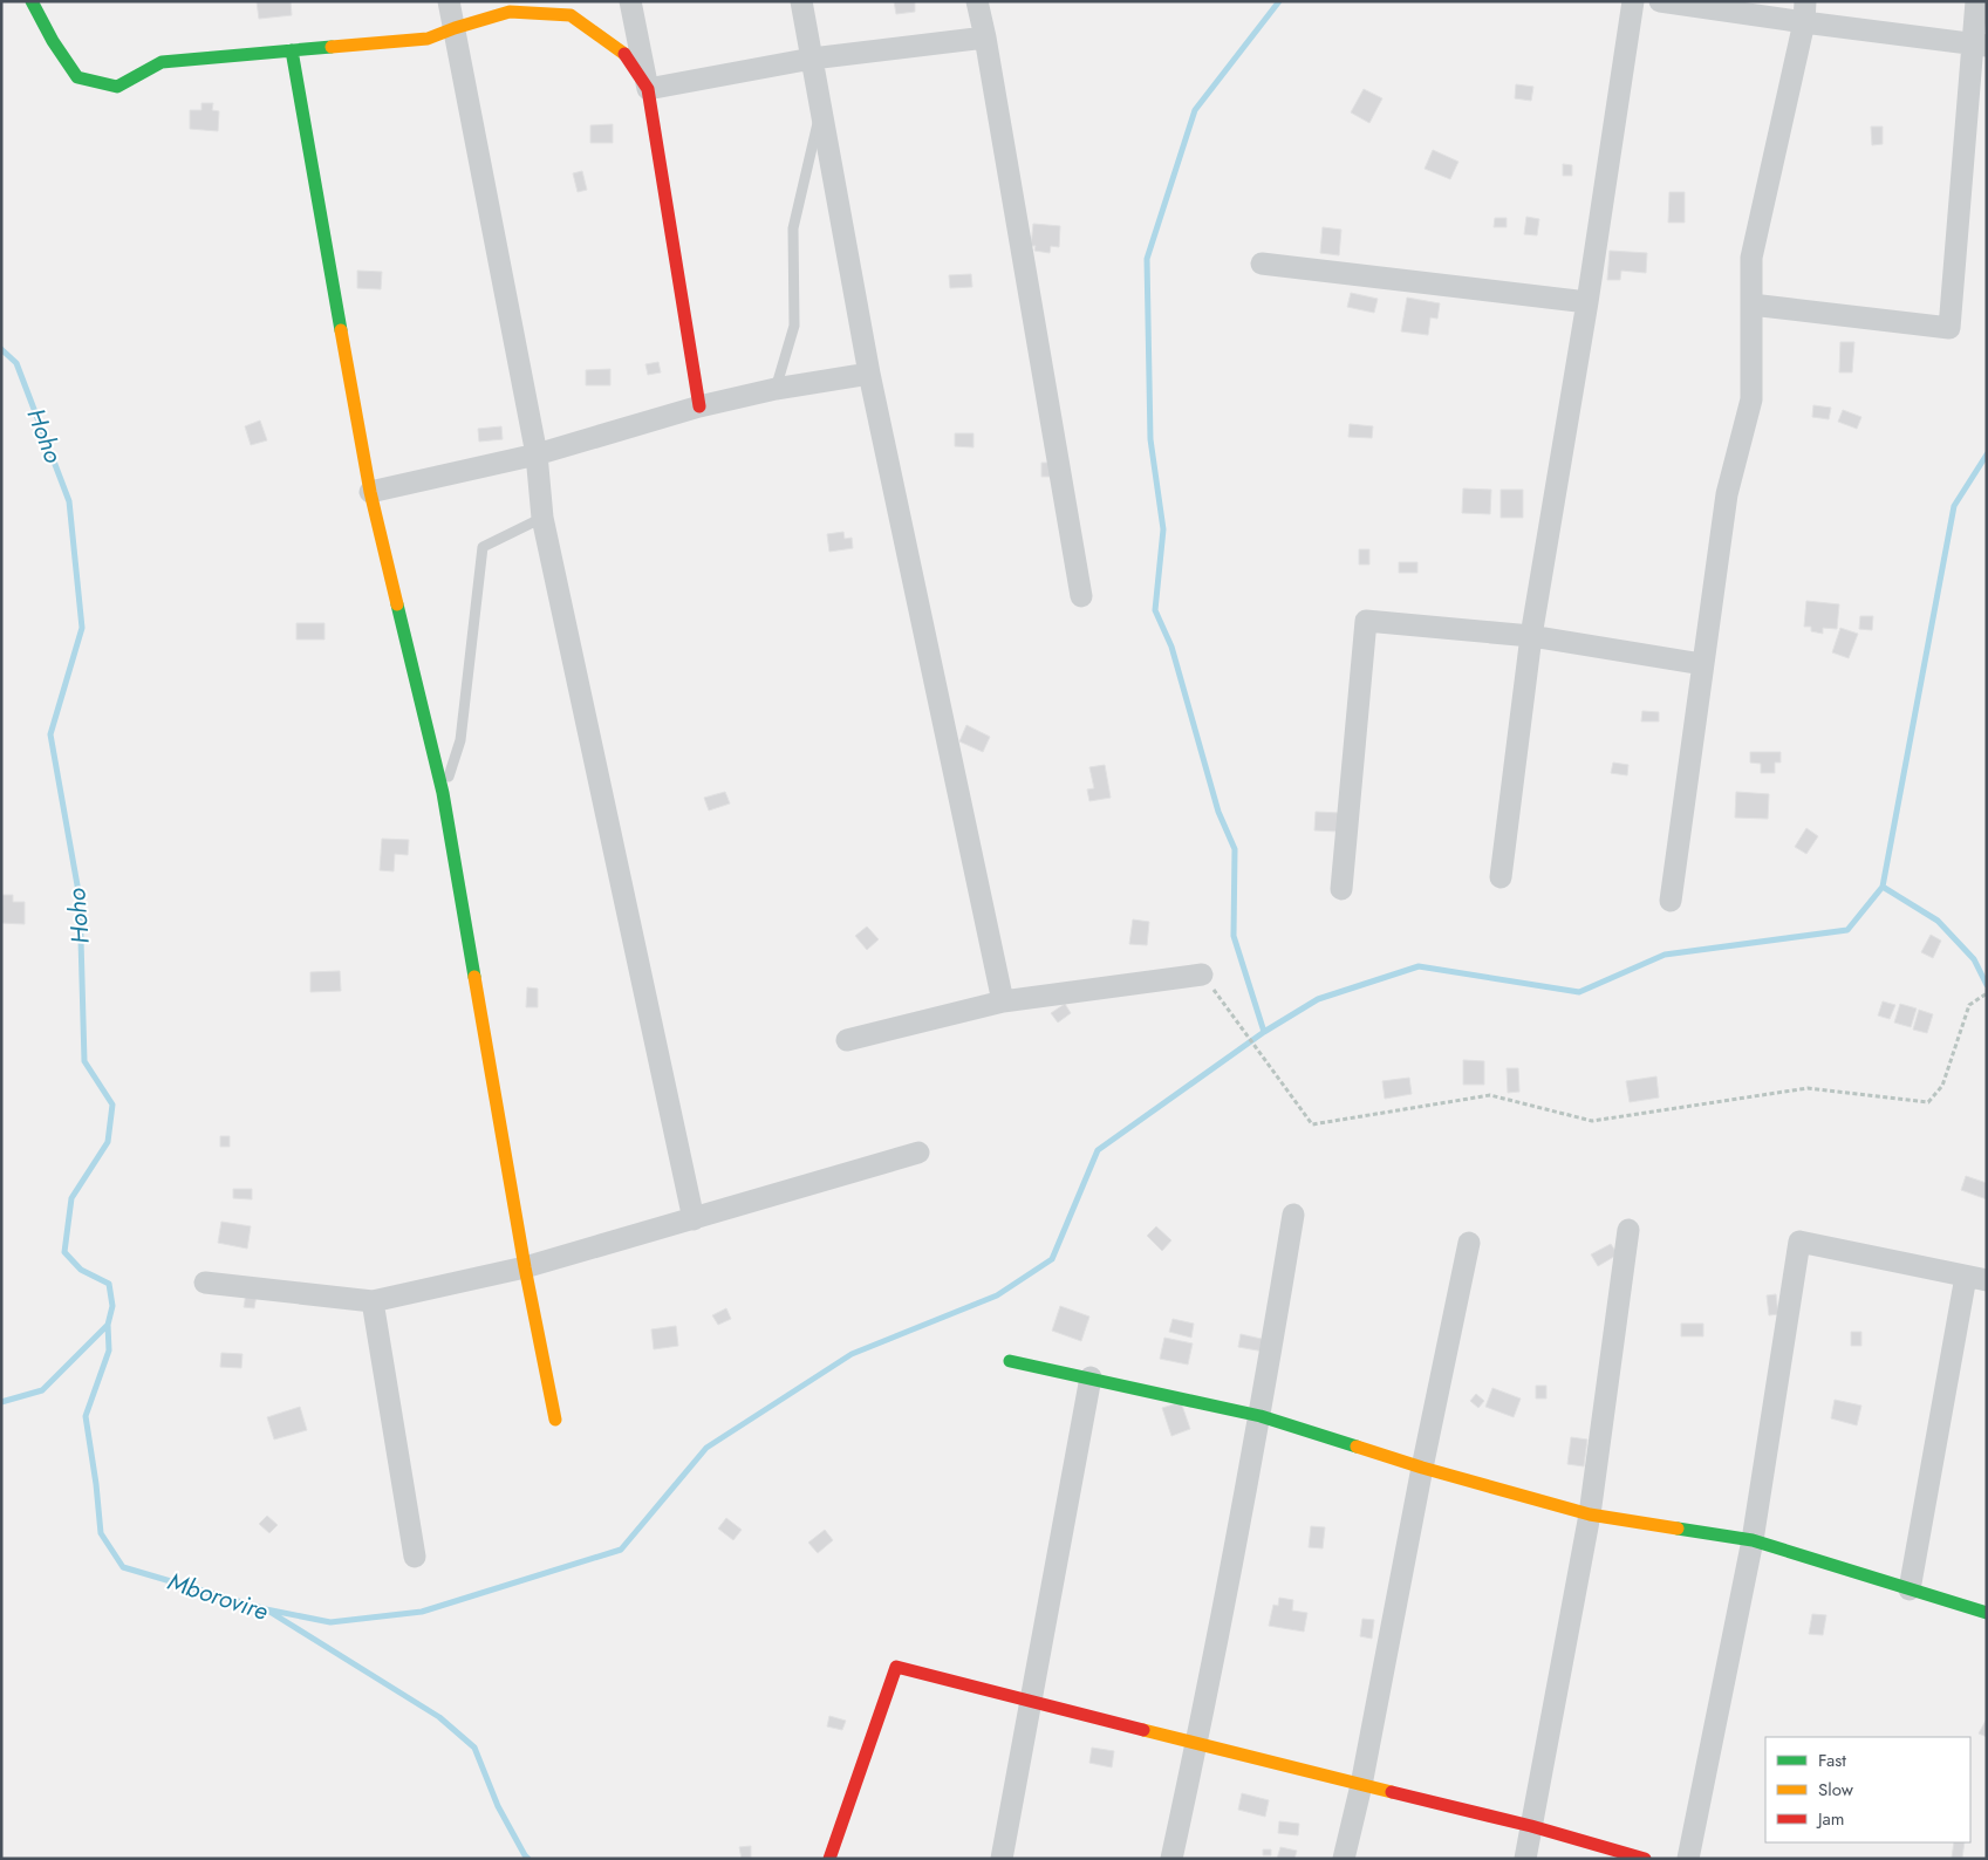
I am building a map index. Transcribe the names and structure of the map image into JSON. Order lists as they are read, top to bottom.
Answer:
{
  "water": ["Hoho", "Mborovire"],
  "legend": ["Fast", "Slow", "Jam"]
}
